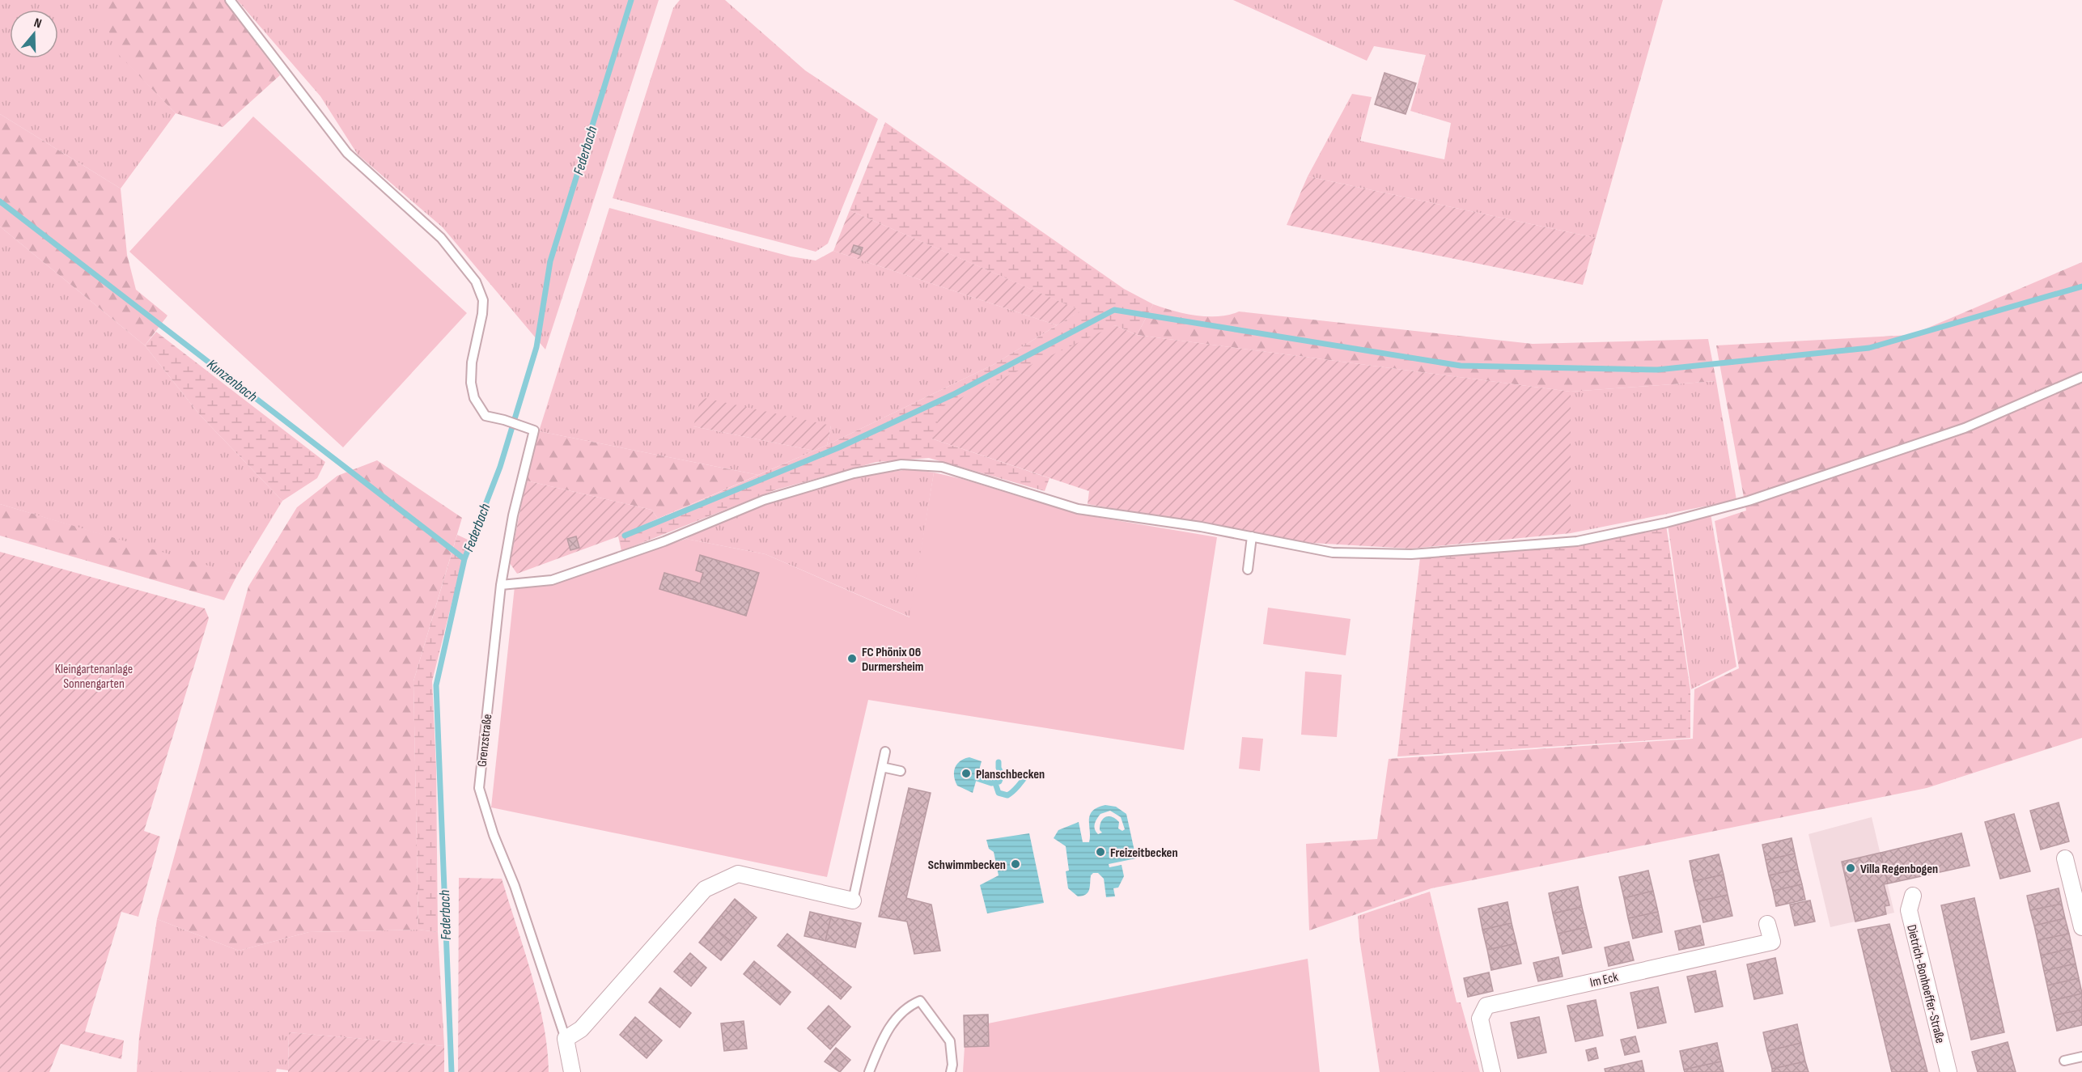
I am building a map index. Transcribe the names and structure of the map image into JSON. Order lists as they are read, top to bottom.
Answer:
{
  "streets": {
    "street": ["Grenzstraße", "Im Eck", "Dietrich-Bonhoeffer-Straße"]
  },
  "water": ["Federbach", "Kunzenbach"],
  "parks": ["Kleingartenanlage Sonnengarten"],
  "places": [
    "FC Phönix 06 Durmersheim",
    "Planschbecken",
    "Freizeitbecken",
    "Schwimmbecken",
    "Villa Regenbogen"
  ],
  "north": "top"
}
